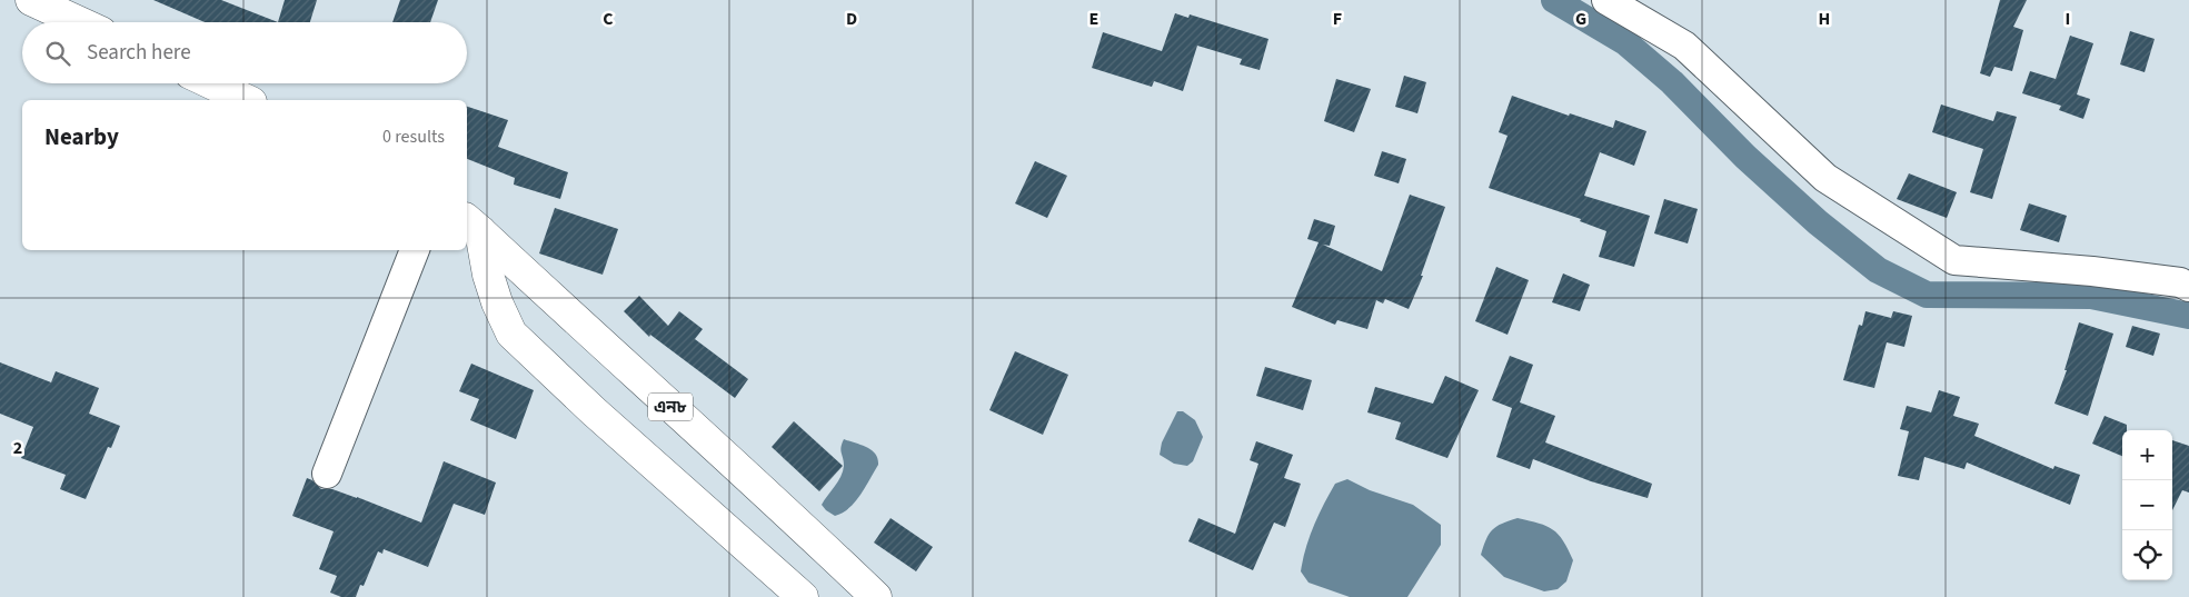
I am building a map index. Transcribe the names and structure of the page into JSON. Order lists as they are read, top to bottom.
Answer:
{
  "streets": {
    "main road": ["এন৮"]
  },
  "page": {
    "search": "Search here",
    "heading": ["Nearby", "0 results"],
    "map_buttons": ["+", "−"]
  },
  "grid": {
    "columns": [
      "C",
      "D",
      "E",
      "F",
      "G",
      "H",
      "I"
    ],
    "rows": ["2"]
  }
}
